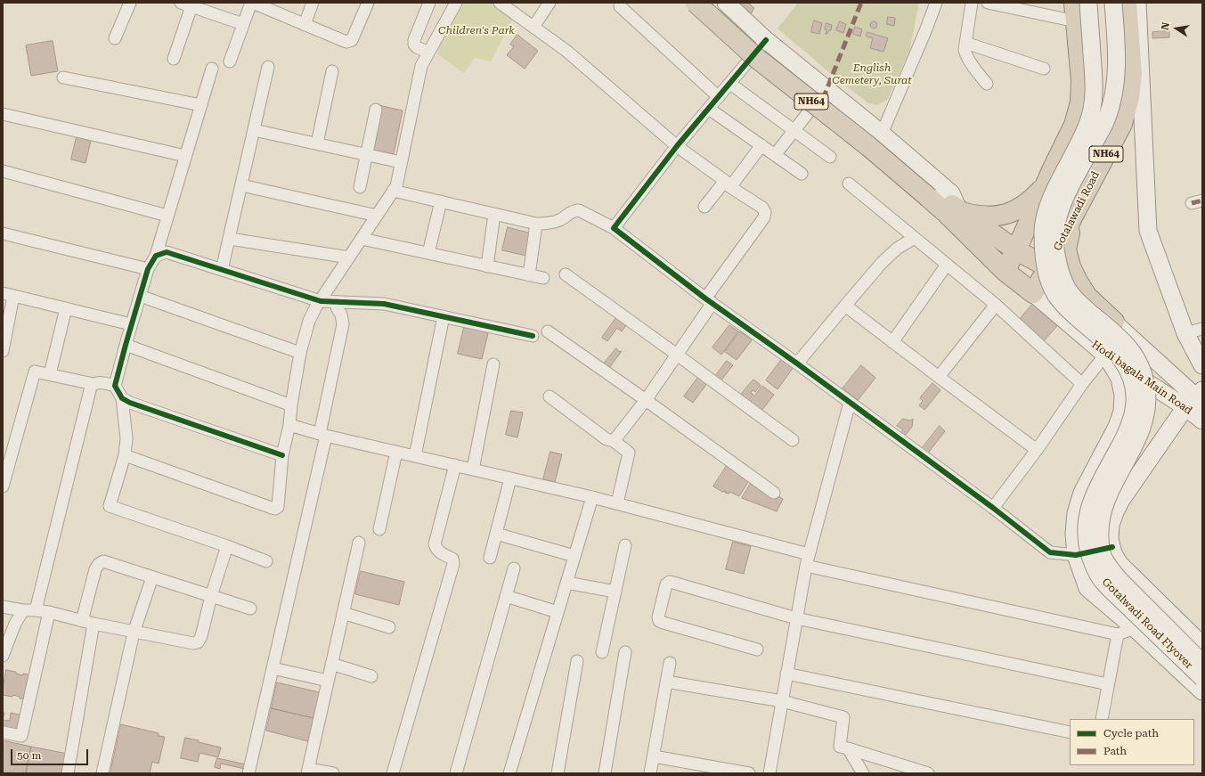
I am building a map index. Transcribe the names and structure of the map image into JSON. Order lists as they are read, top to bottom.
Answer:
{
  "streets": {
    "highway": ["NH64", "Gotalawadi Road"],
    "main road": ["Hodi bagala Main Road", "Gotalwadi Road Flyover"]
  },
  "crossings": [
    ["NH64", "Gotalawadi Road"],
    ["NH64", "Hodi bagala Main Road"],
    ["Gotalawadi Road", "Hodi bagala Main Road"]
  ],
  "parks": ["Children's Park", "English Cemetery, Surat"],
  "legend": ["Cycle path", "Path"],
  "scale_bar": "50 m",
  "north": "left"
}
